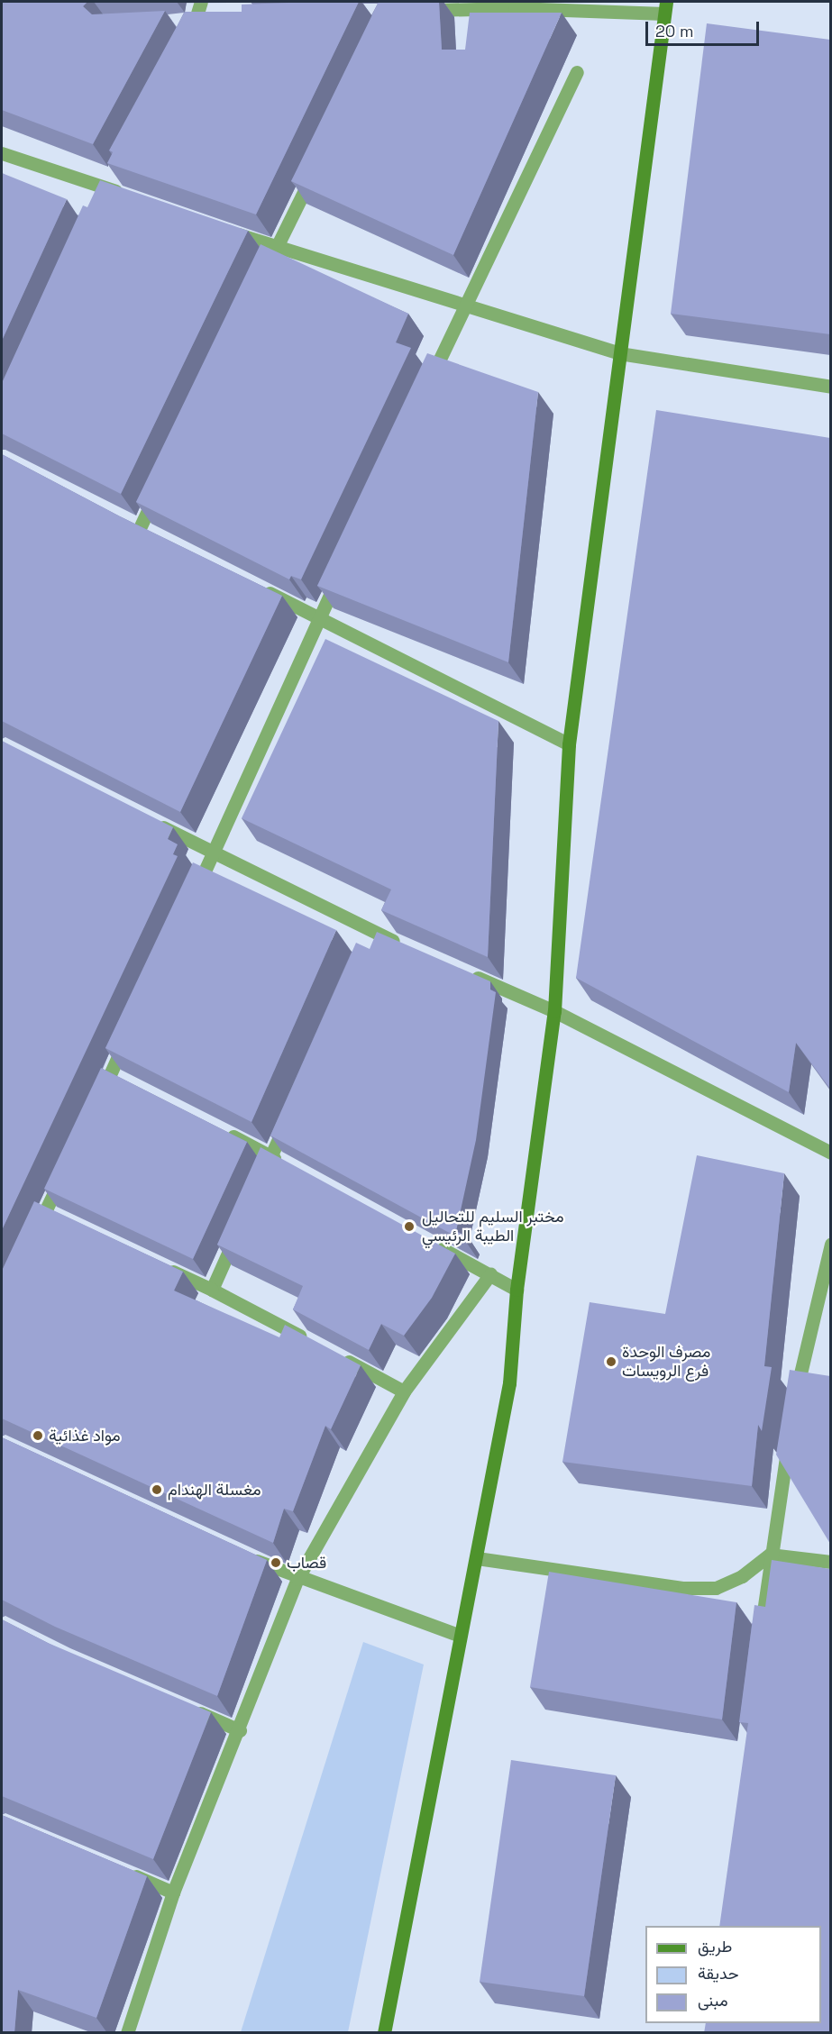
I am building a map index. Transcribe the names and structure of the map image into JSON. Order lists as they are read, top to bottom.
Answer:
{
  "places": [
    "مختبر السليم للتحاليل الطيبة الرئيسي",
    "مصرف الوحدة فرع الرويسات",
    "مواد غذائية",
    "مغسلة الهندام",
    "قصاب"
  ],
  "legend": ["طريق", "حديقة", "مبنى"],
  "scale_bar": "20 m"
}
